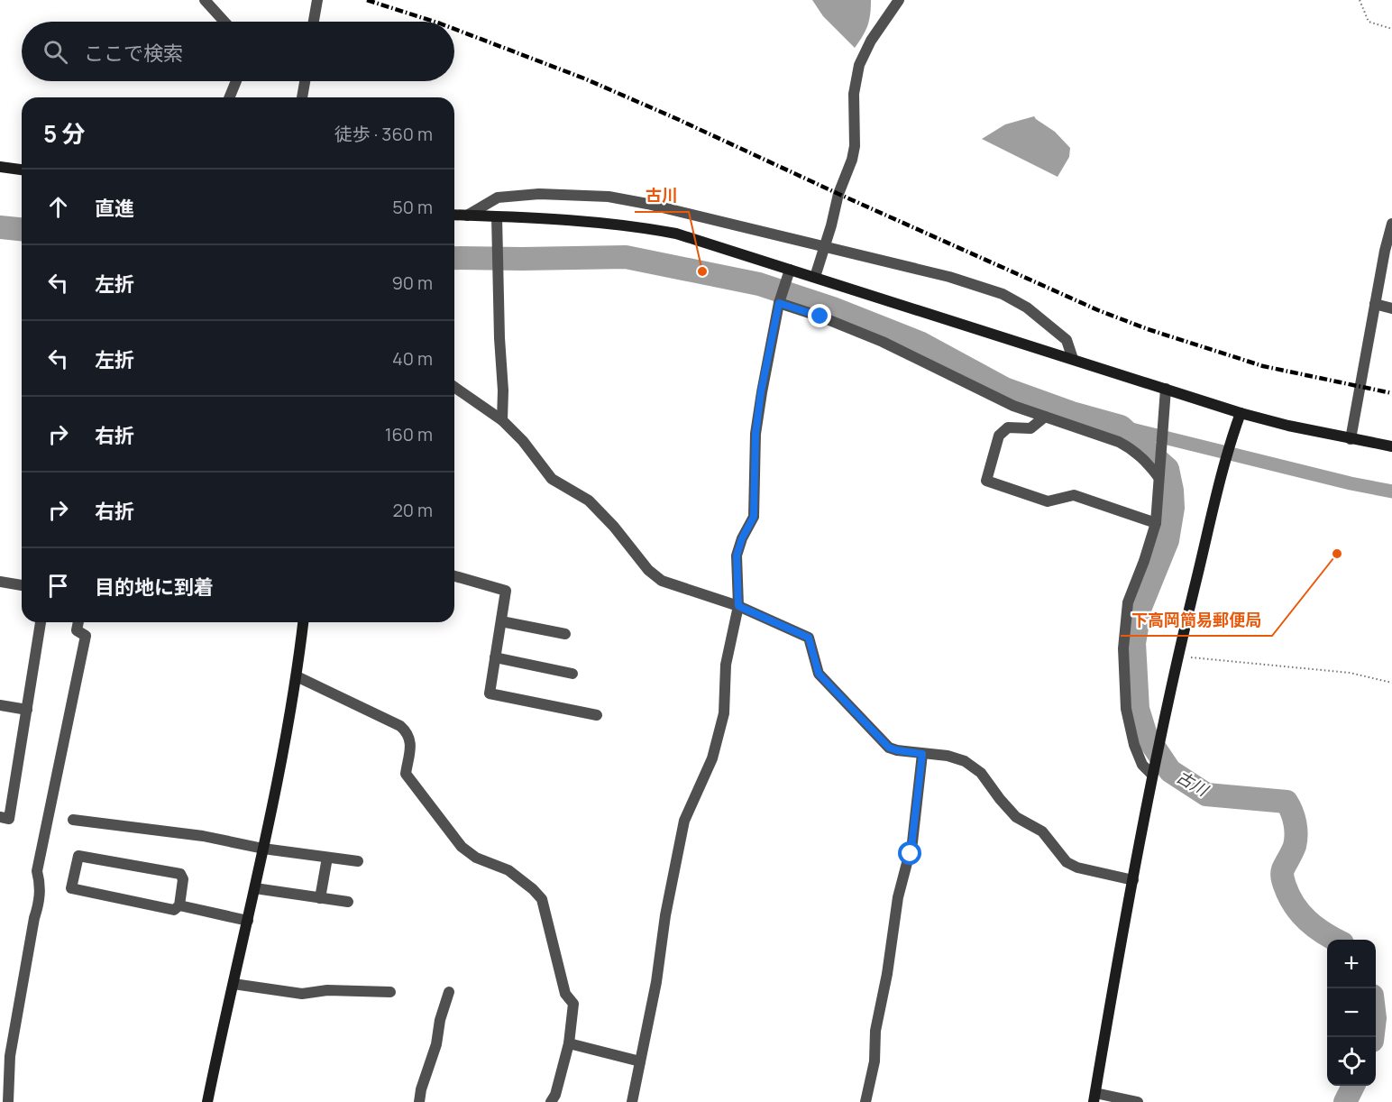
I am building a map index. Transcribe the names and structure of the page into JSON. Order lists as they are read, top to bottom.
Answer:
{
  "water": ["古川"],
  "places": ["古川", "下高岡簡易郵便局"],
  "page": {
    "search": "ここで検索",
    "heading": ["5 分", "徒歩 · 360 m"],
    "list": [
      ["直進", "50 m"],
      ["左折", "90 m"],
      ["左折", "40 m"],
      ["右折", "160 m"],
      ["右折", "20 m"],
      "目的地に到着"
    ],
    "map_buttons": ["+", "−"]
  }
}
